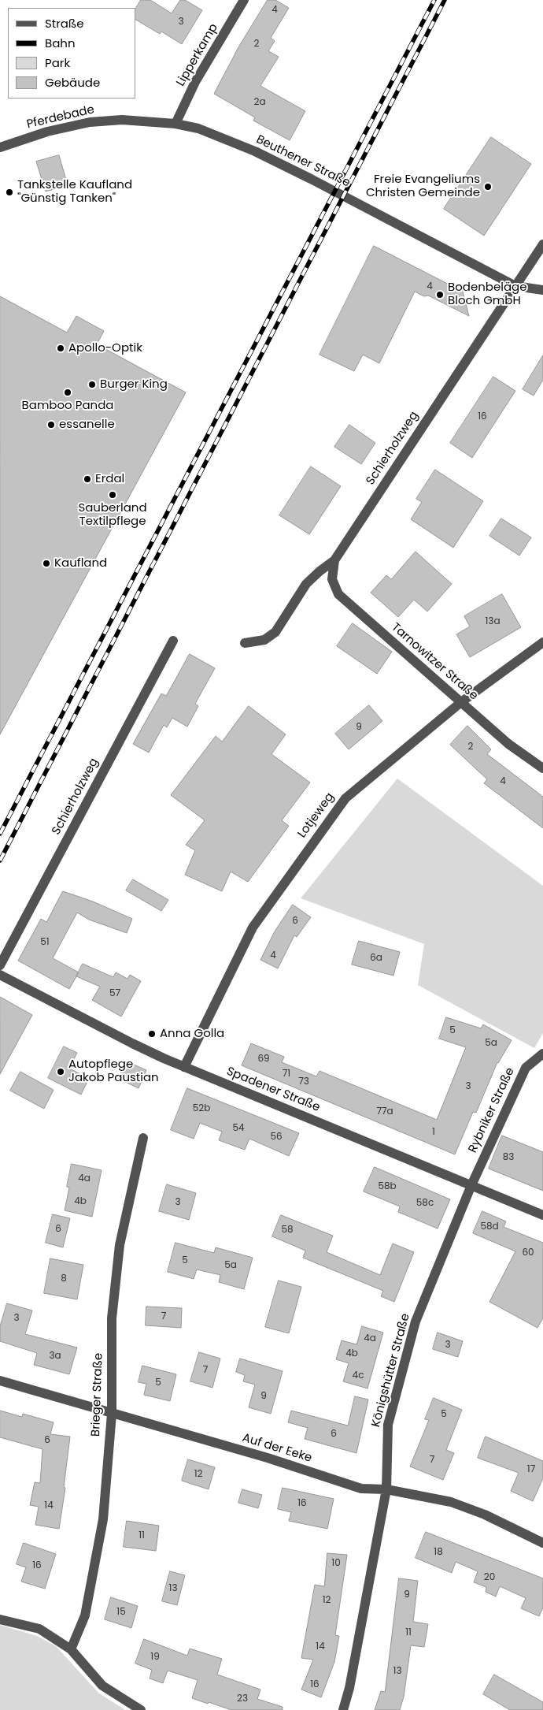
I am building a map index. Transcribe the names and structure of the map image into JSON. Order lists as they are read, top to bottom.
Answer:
{
  "streets": {
    "street": [
      "Lipperkamp",
      "Pferdebade",
      "Beuthener Straße",
      "Schierholzweg",
      "Tarnowitzer Straße",
      "Lotjeweg",
      "Spadener Straße",
      "Rybniker Straße",
      "Königshütter Straße",
      "Brieger Straße",
      "Auf der Eeke"
    ]
  },
  "crossings": [
    ["Lipperkamp", "Pferdebade"],
    ["Lipperkamp", "Beuthener Straße"],
    ["Pferdebade", "Beuthener Straße"],
    ["Beuthener Straße", "Schierholzweg"],
    ["Schierholzweg", "Tarnowitzer Straße"],
    ["Tarnowitzer Straße", "Lotjeweg"],
    ["Lotjeweg", "Spadener Straße"],
    ["Spadener Straße", "Rybniker Straße"],
    ["Spadener Straße", "Königshütter Straße"],
    ["Rybniker Straße", "Königshütter Straße"],
    ["Königshütter Straße", "Auf der Eeke"],
    ["Brieger Straße", "Auf der Eeke"]
  ],
  "places": [
    "Freie Evangeliums Christen Gemeinde",
    "Tankstelle Kaufland \"Günstig Tanken\"",
    "Bodenbeläge Bloch GmbH",
    "Apollo-Optik",
    "Burger King",
    "Bamboo Panda",
    "essanelle",
    "Erdal",
    "Sauberland Textilpflege",
    "Kaufland",
    "Anna Golla",
    "Autopflege Jakob Paustian"
  ],
  "house_numbers": [
    "4",
    "3",
    "2",
    "2a",
    "4",
    "16",
    "13a",
    "9",
    "2",
    "4",
    "6",
    "51",
    "4",
    "6a",
    "57",
    "5",
    "5a",
    "69",
    "71",
    "73",
    "3",
    "52b",
    "77a",
    "54",
    "1",
    "56",
    "83",
    "4a",
    "58b",
    "4b",
    "3",
    "58c",
    "58d",
    "6",
    "58",
    "60",
    "5",
    "5a",
    "8",
    "7",
    "3",
    "4a",
    "3",
    "4b",
    "3a",
    "7",
    "4c",
    "5",
    "9",
    "5",
    "6",
    "6",
    "7",
    "17",
    "12",
    "16",
    "14",
    "11",
    "18",
    "10",
    "16",
    "20",
    "13",
    "9",
    "12",
    "15",
    "11",
    "14",
    "19",
    "13",
    "16",
    "23"
  ],
  "legend": [
    "Straße",
    "Bahn",
    "Park",
    "Gebäude"
  ]
}
